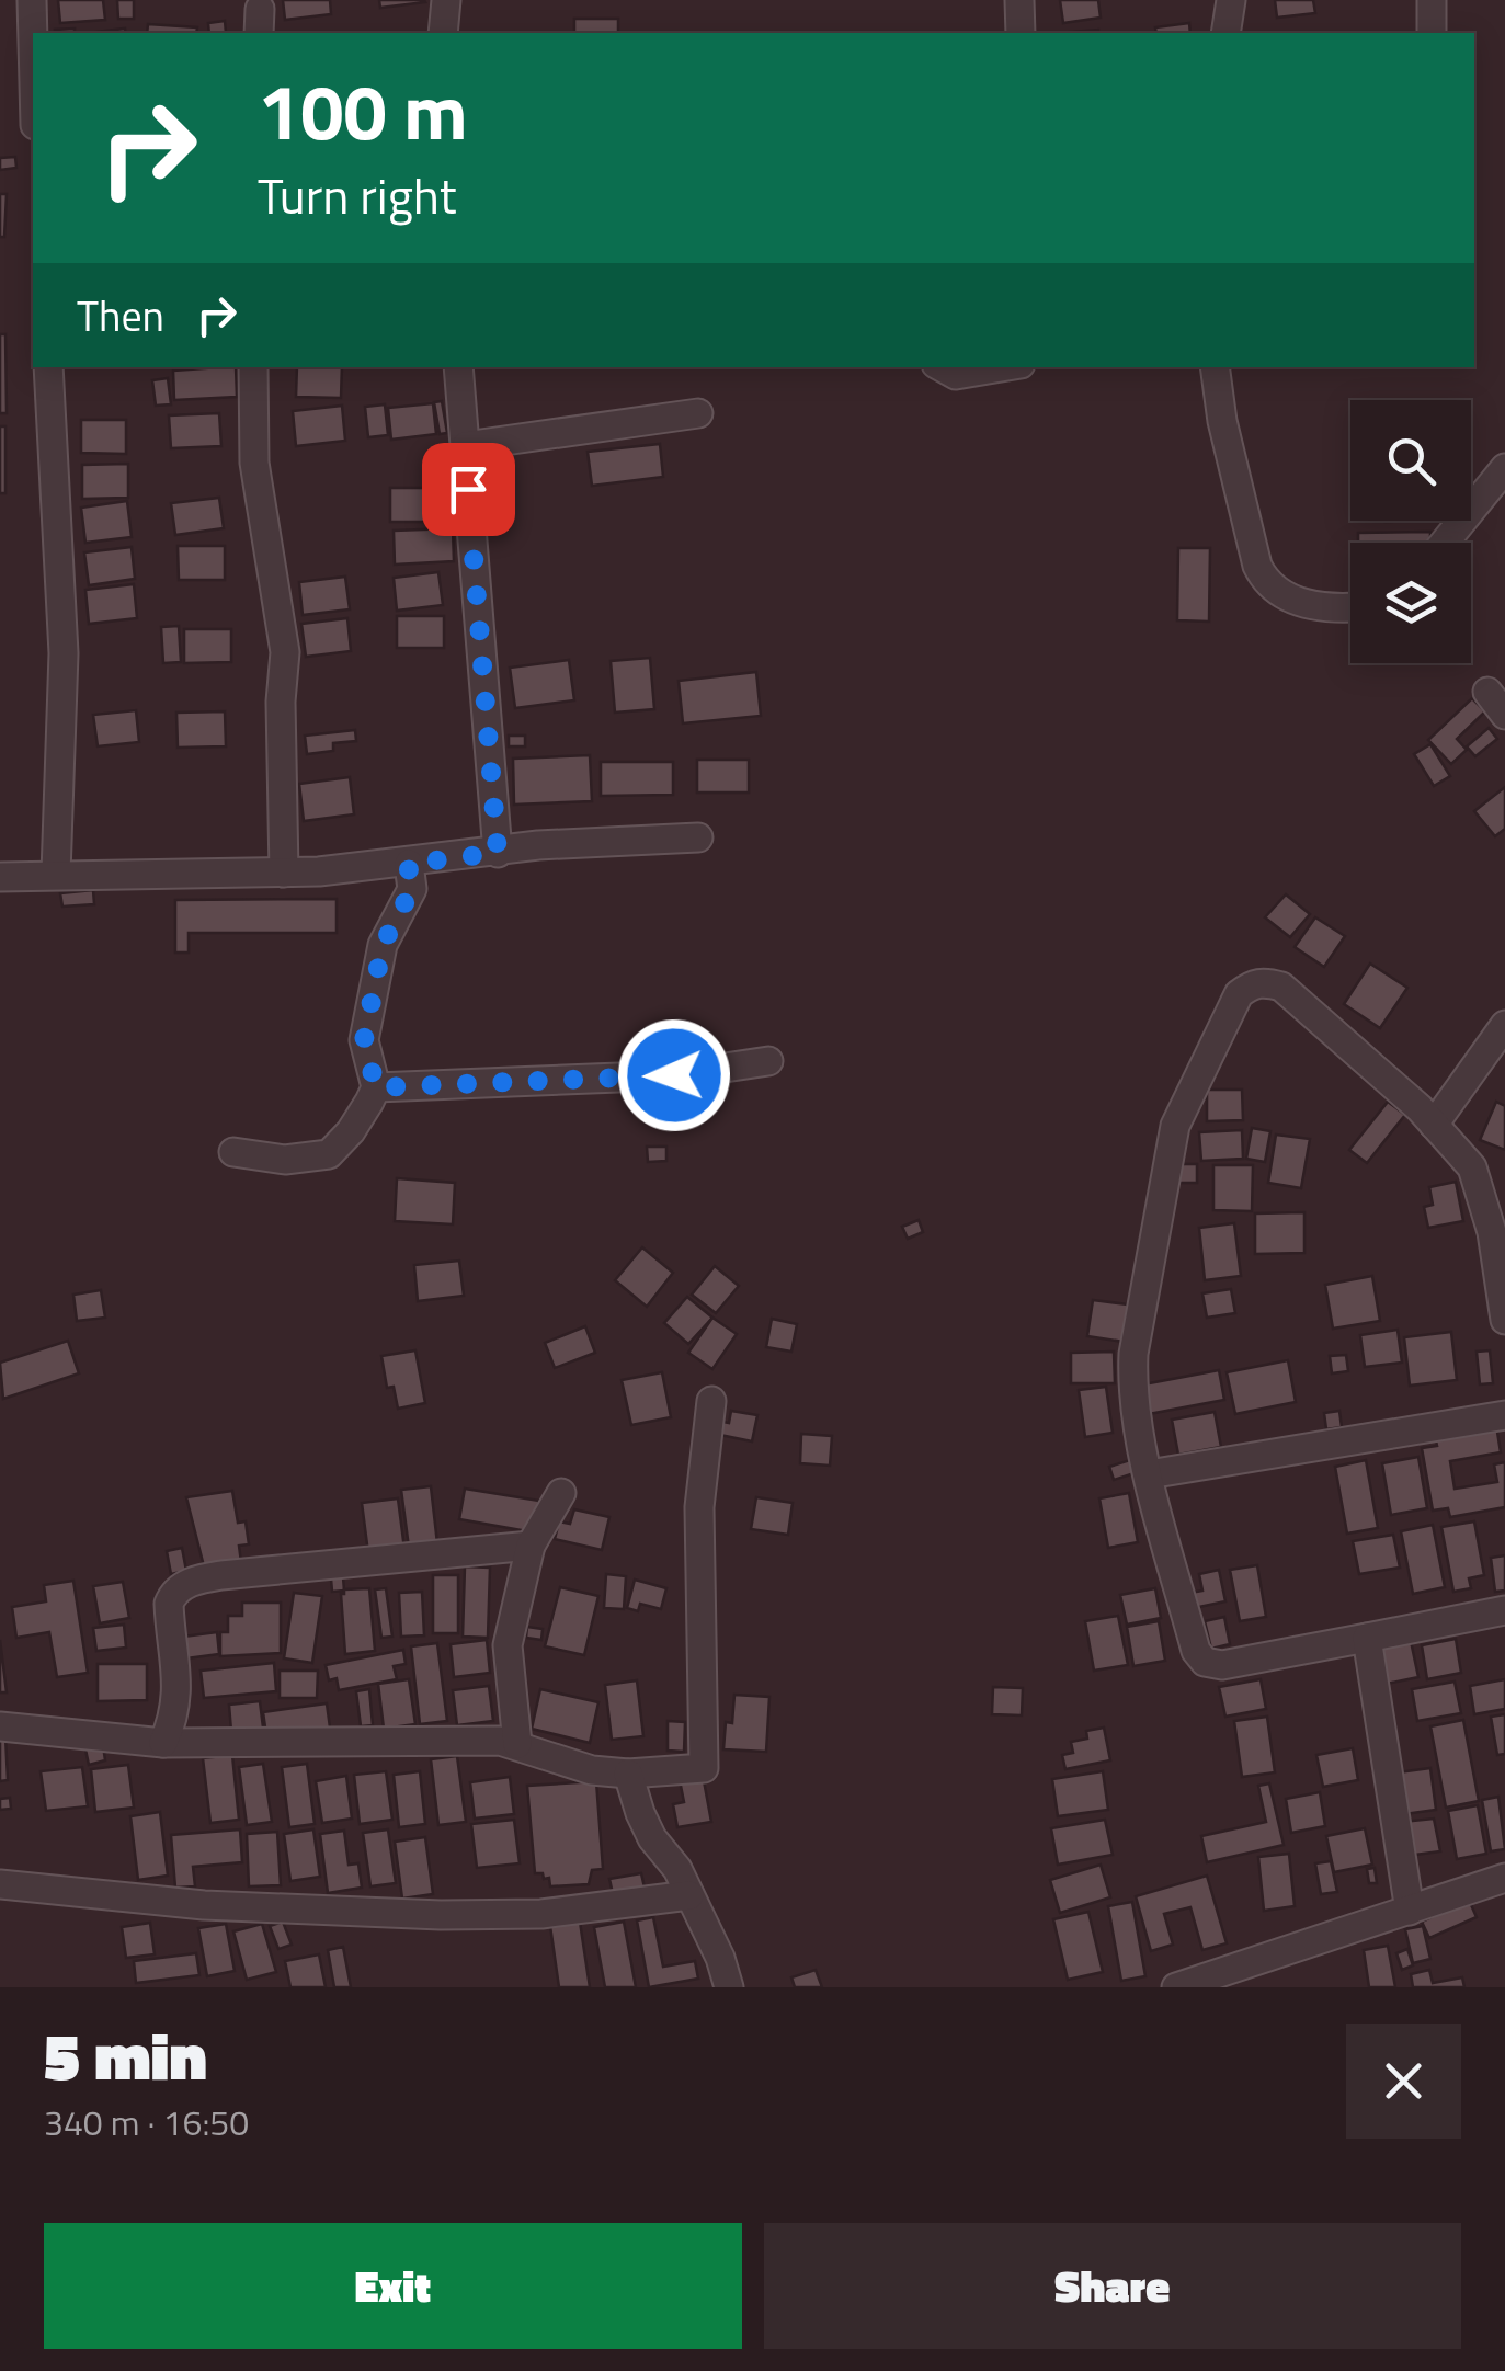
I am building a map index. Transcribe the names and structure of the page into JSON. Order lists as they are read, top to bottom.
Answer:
{
  "page": {
    "turn": ["100 m", "Turn right"],
    "then": "Then",
    "heading": ["5 min", "340 m · 16:50"],
    "buttons": ["Exit", "Share"]
  }
}
